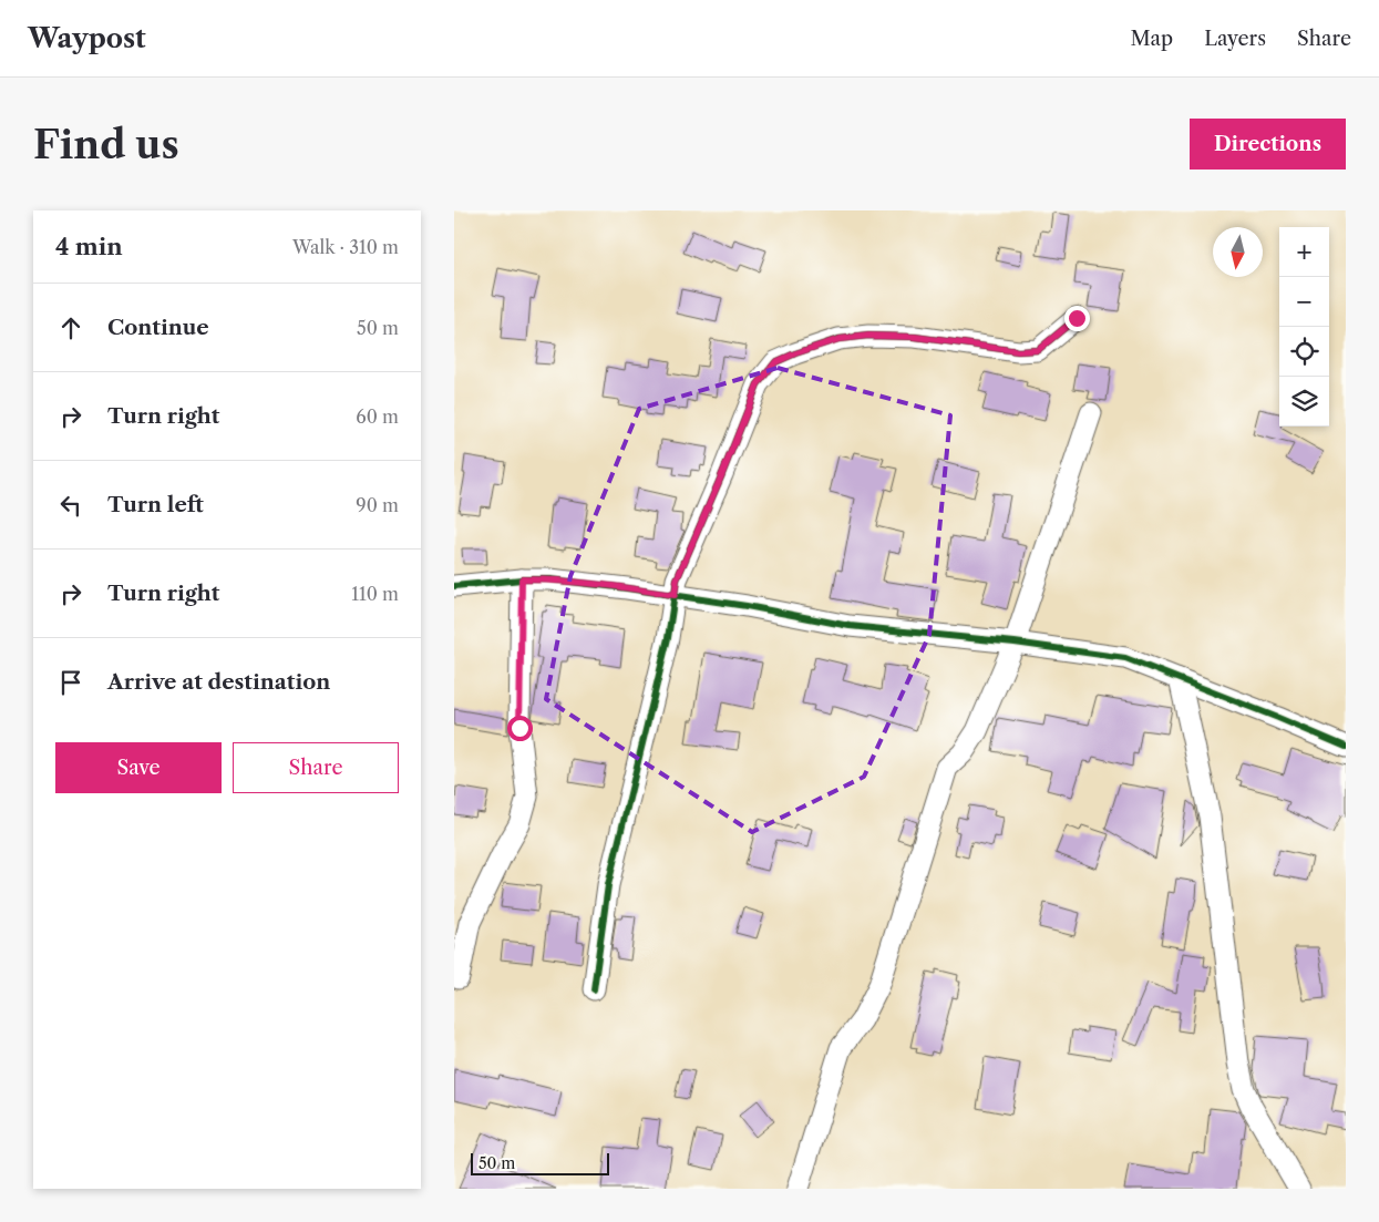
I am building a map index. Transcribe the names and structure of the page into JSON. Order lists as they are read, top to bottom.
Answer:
{
  "scale_bar": "50 m",
  "north": "bottom",
  "page": {
    "header": "Waypost",
    "nav": ["Map", "Layers", "Share"],
    "buttons": [
      "Directions",
      ["Save", "Share"]
    ],
    "title": "Find us",
    "heading": ["4 min", "Walk · 310 m"],
    "map_buttons": ["+", "−"],
    "list": [
      ["Continue", "50 m"],
      ["Turn right", "60 m"],
      ["Turn left", "90 m"],
      ["Turn right", "110 m"],
      "Arrive at destination"
    ],
    "scale": "50 m"
  }
}
